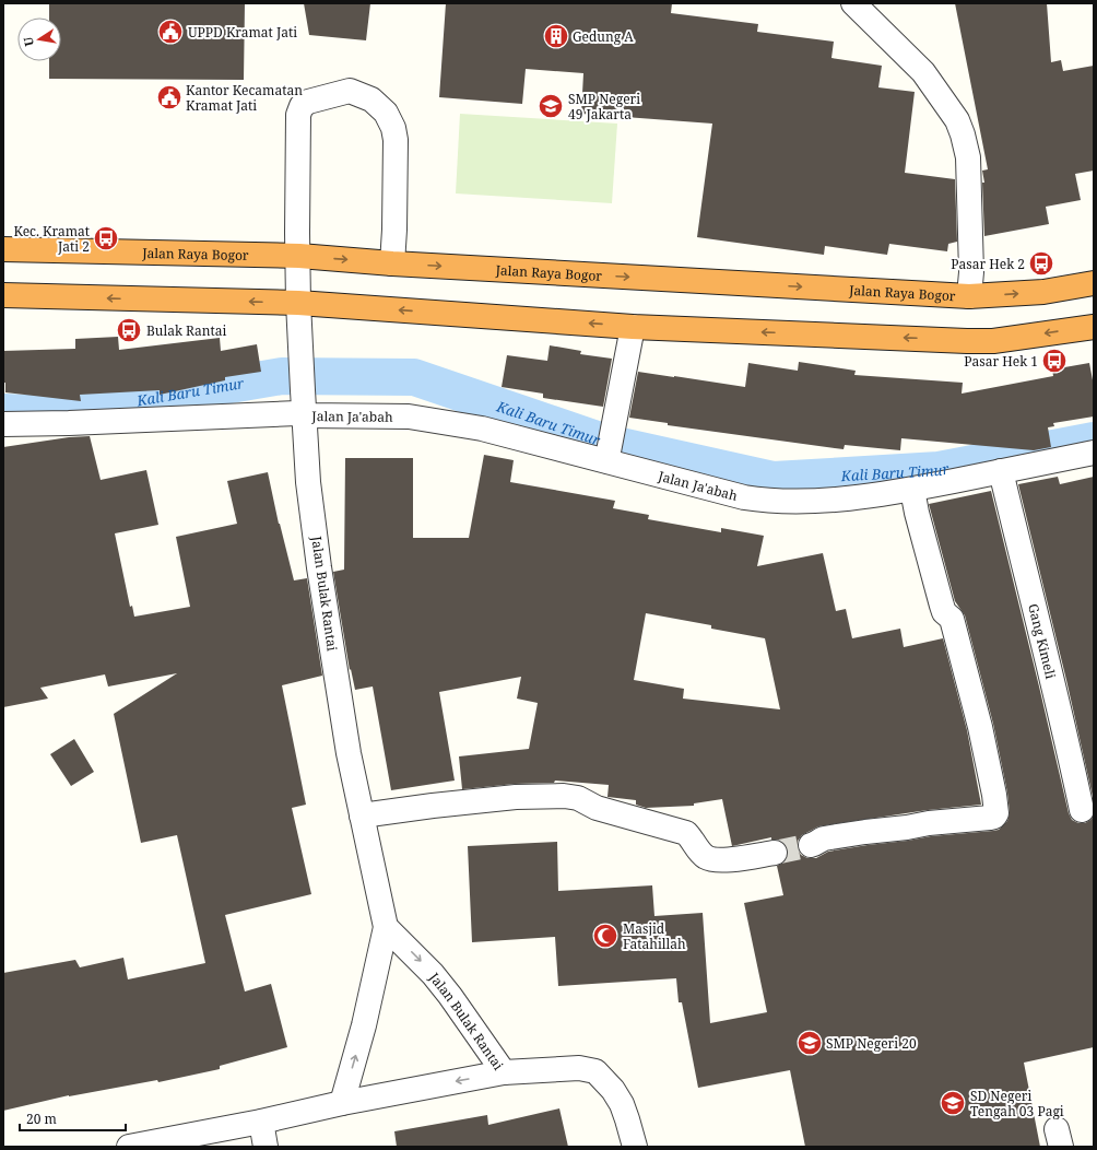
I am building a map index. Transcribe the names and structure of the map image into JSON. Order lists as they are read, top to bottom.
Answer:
{
  "streets": {
    "highway": ["Jalan Raya Bogor"],
    "street": ["Jalan Ja'abah", "Jalan Bulak Rantai", "Gang Kimeli"]
  },
  "crossings": [
    ["Jalan Raya Bogor", "Jalan Bulak Rantai"],
    ["Jalan Ja'abah", "Jalan Bulak Rantai"],
    ["Jalan Ja'abah", "Gang Kimeli"]
  ],
  "water": ["Kali Baru Timur"],
  "places": {
    "public building": ["UPPD Kramat Jati", "Kantor Kecamatan Kramat Jati"],
    "building": ["Gedung A"],
    "school or university": ["SMP Negeri 49 Jakarta", "SMP Negeri 20", "SD Negeri Tengah 03 Pagi"],
    "bus stop": [
      "Kec. Kramat Jati 2",
      "Pasar Hek 2",
      "Bulak Rantai",
      "Pasar Hek 1"
    ],
    "mosque": ["Masjid Fatahillah"]
  },
  "scale_bar": "20 m",
  "north": "left"
}
